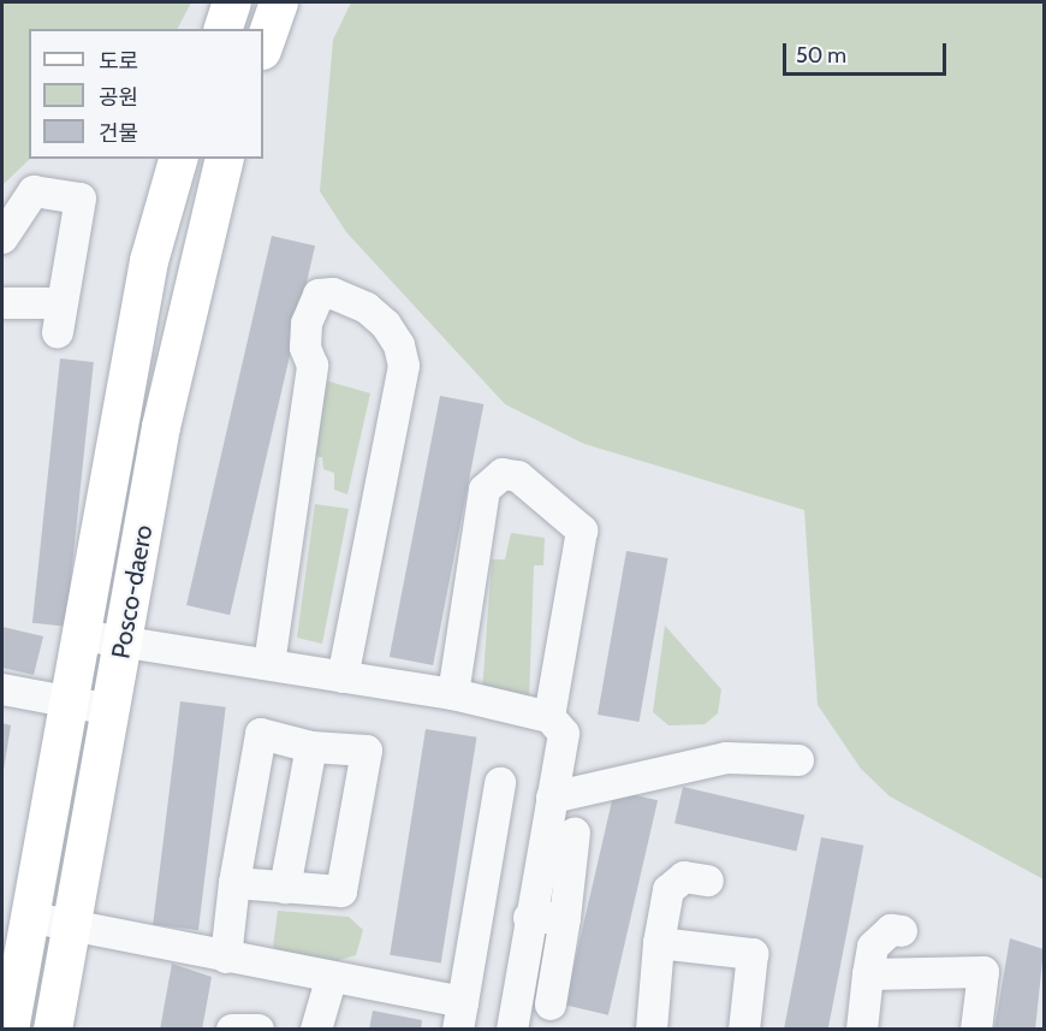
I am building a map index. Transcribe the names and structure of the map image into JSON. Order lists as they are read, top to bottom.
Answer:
{
  "streets": {
    "main road": ["Posco-daero"]
  },
  "legend": ["도로", "공원", "건물"],
  "scale_bar": "50 m"
}
